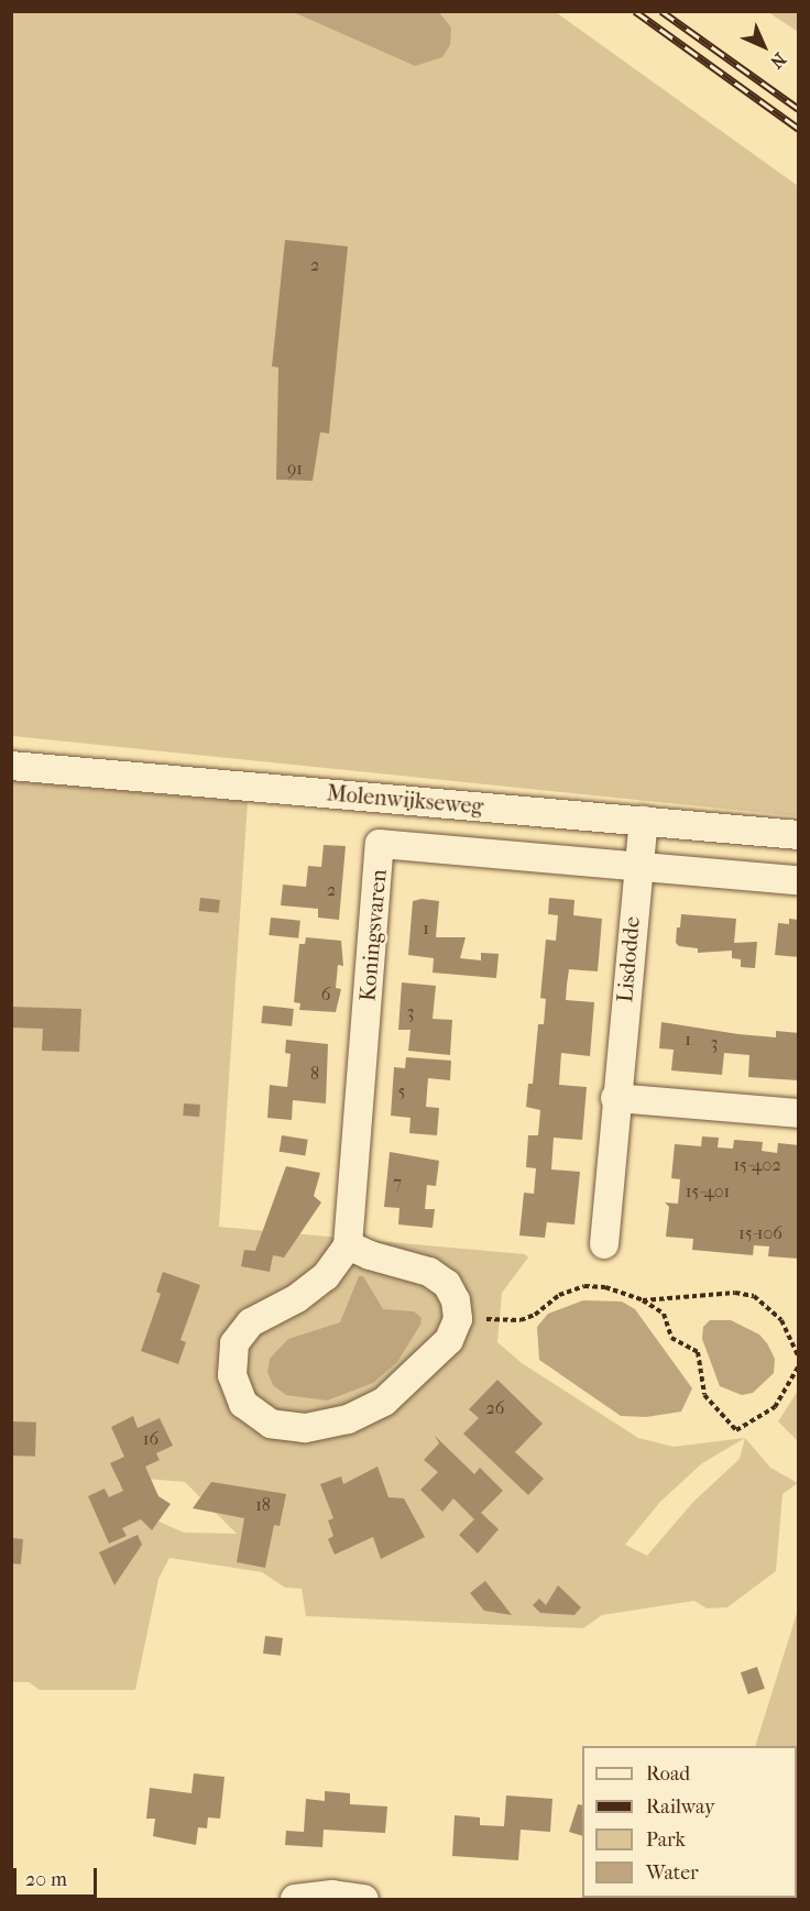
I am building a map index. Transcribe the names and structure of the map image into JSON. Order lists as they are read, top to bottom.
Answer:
{
  "streets": {
    "street": ["Molenwijkseweg", "Koningsvaren", "Lisdodde"]
  },
  "crossings": [
    ["Molenwijkseweg", "Lisdodde"],
    ["Koningsvaren", "Lisdodde"]
  ],
  "house_numbers": [
    "2",
    "91",
    "2",
    "1",
    "6",
    "3",
    "1",
    "3",
    "8",
    "5",
    "15-402",
    "7",
    "15-401",
    "15-106",
    "26",
    "16",
    "18"
  ],
  "legend": [
    "Road",
    "Railway",
    "Park",
    "Water"
  ],
  "scale_bar": "20 m",
  "north": "bottom right"
}
